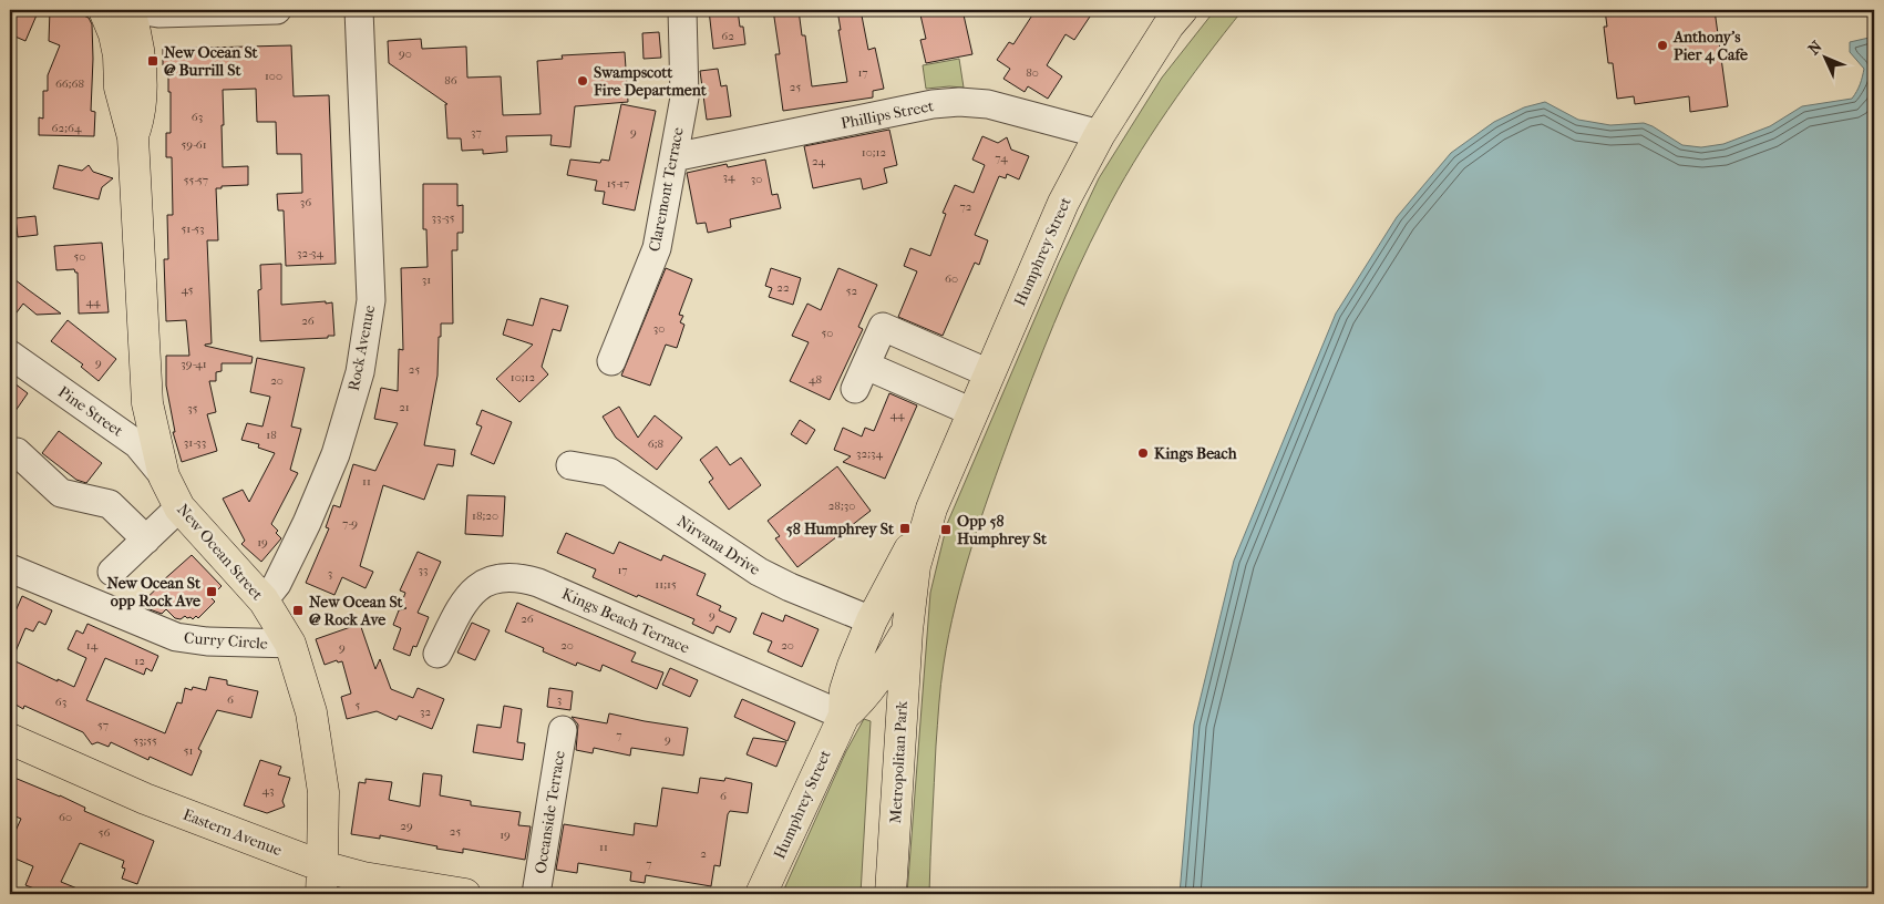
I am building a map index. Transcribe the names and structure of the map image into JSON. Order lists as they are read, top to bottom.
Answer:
{
  "streets": {
    "main road": [
      "Humphrey Street",
      "New Ocean Street",
      "Metropolitan Park",
      "Eastern Avenue"
    ],
    "street": [
      "Phillips Street",
      "Claremont Terrace",
      "Rock Avenue",
      "Pine Street",
      "Nirvana Drive",
      "Kings Beach Terrace",
      "Curry Circle",
      "Oceanside Terrace"
    ]
  },
  "crossings": [
    ["Phillips Street", "Claremont Terrace"],
    ["Phillips Street", "Humphrey Street"],
    ["Humphrey Street", "Nirvana Drive"],
    ["Humphrey Street", "Kings Beach Terrace"],
    ["Humphrey Street", "Metropolitan Park"],
    ["Rock Avenue", "New Ocean Street"],
    ["Pine Street", "New Ocean Street"],
    ["New Ocean Street", "Curry Circle"],
    ["New Ocean Street", "Eastern Avenue"]
  ],
  "places": {
    "other": ["Anthony's Pier 4 Cafe", "Swampscott Fire Department", "Kings Beach"],
    "transit": [
      "New Ocean St @ Burrill St",
      "58 Humphrey St",
      "Opp 58 Humphrey St",
      "New Ocean St opp Rock Ave",
      "New Ocean St @ Rock Ave"
    ]
  },
  "house_numbers": [
    "62",
    "90",
    "17",
    "80",
    "100",
    "86",
    "66;68",
    "25",
    "63",
    "62;64",
    "37",
    "9",
    "59-61",
    "10;12",
    "74",
    "24",
    "34",
    "30",
    "55-57",
    "15-17",
    "36",
    "72",
    "33-35",
    "51-53",
    "32-34",
    "50",
    "60",
    "31",
    "22",
    "45",
    "52",
    "44",
    "26",
    "30",
    "50",
    "9",
    "39-41",
    "25",
    "10;12",
    "48",
    "20",
    "21",
    "35",
    "44",
    "18",
    "31-33",
    "6;8",
    "32;34",
    "11",
    "28;30",
    "18;20",
    "7-9",
    "19",
    "33",
    "17",
    "3",
    "11;15",
    "9",
    "26",
    "14",
    "20",
    "20",
    "9",
    "12",
    "6",
    "3",
    "63",
    "5",
    "32",
    "57",
    "7",
    "9",
    "53;55",
    "51",
    "43",
    "6",
    "60",
    "29",
    "25",
    "56",
    "19",
    "11",
    "2",
    "7"
  ],
  "north": "top left"
}
